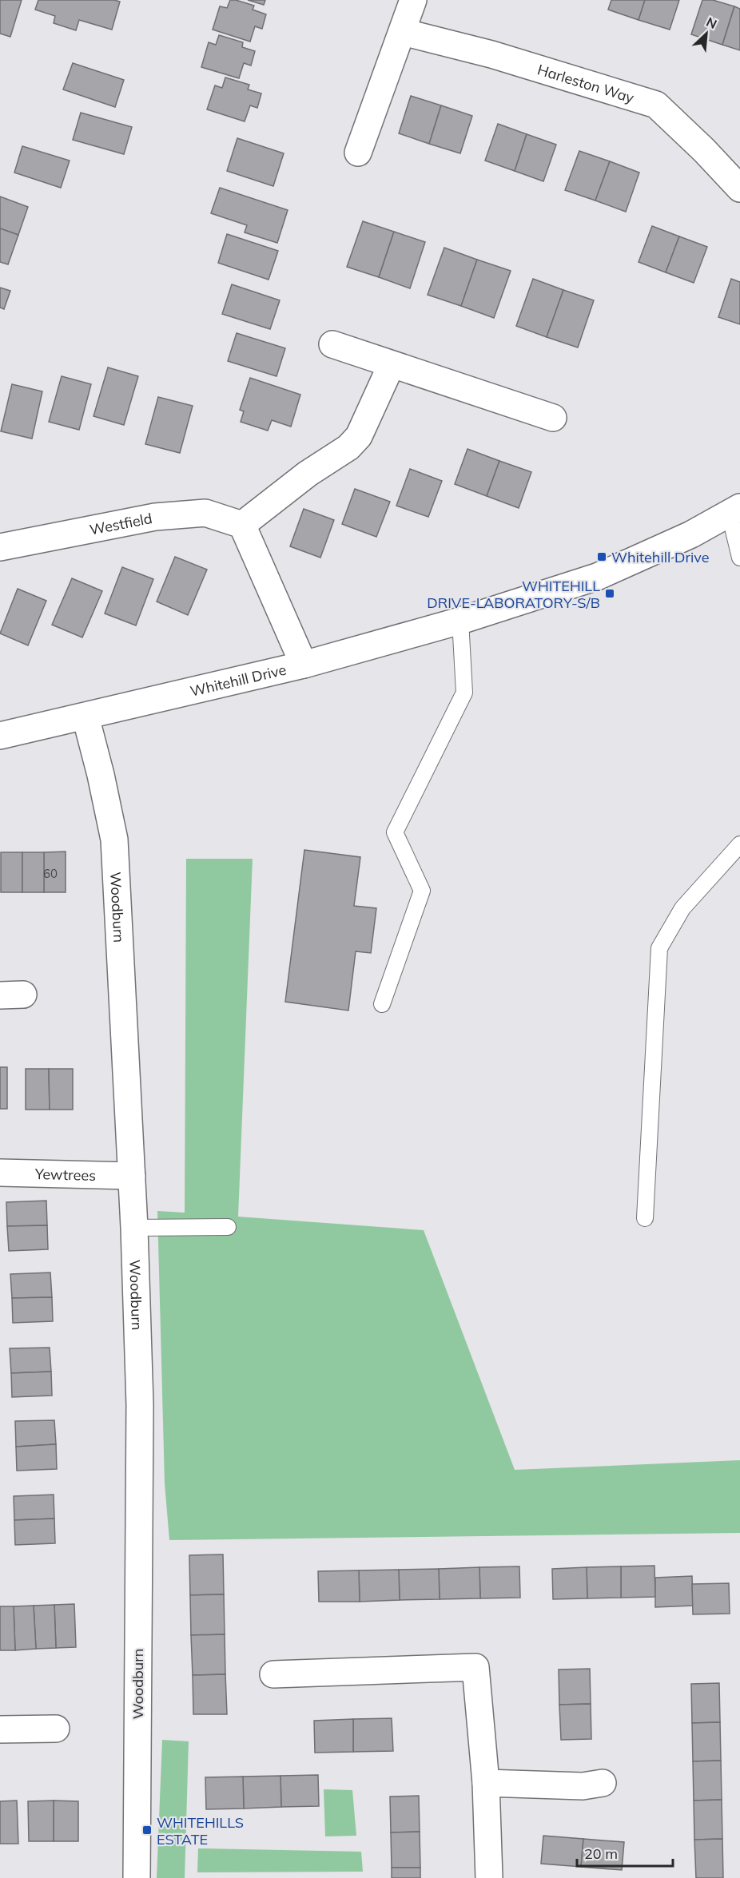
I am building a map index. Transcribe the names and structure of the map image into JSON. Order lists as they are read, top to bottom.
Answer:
{
  "streets": {
    "street": [
      "Harleston Way",
      "Westfield",
      "Whitehill Drive",
      "Woodburn",
      "Yewtrees"
    ]
  },
  "crossings": [
    ["Whitehill Drive", "Woodburn"],
    ["Woodburn", "Yewtrees"]
  ],
  "places": {
    "transit": ["Whitehill Drive", "WHITEHILL DRIVE-LABORATORY-S/B", "WHITEHILLS ESTATE"]
  },
  "house_numbers": ["60"],
  "scale_bar": "20 m",
  "north": "top right"
}
